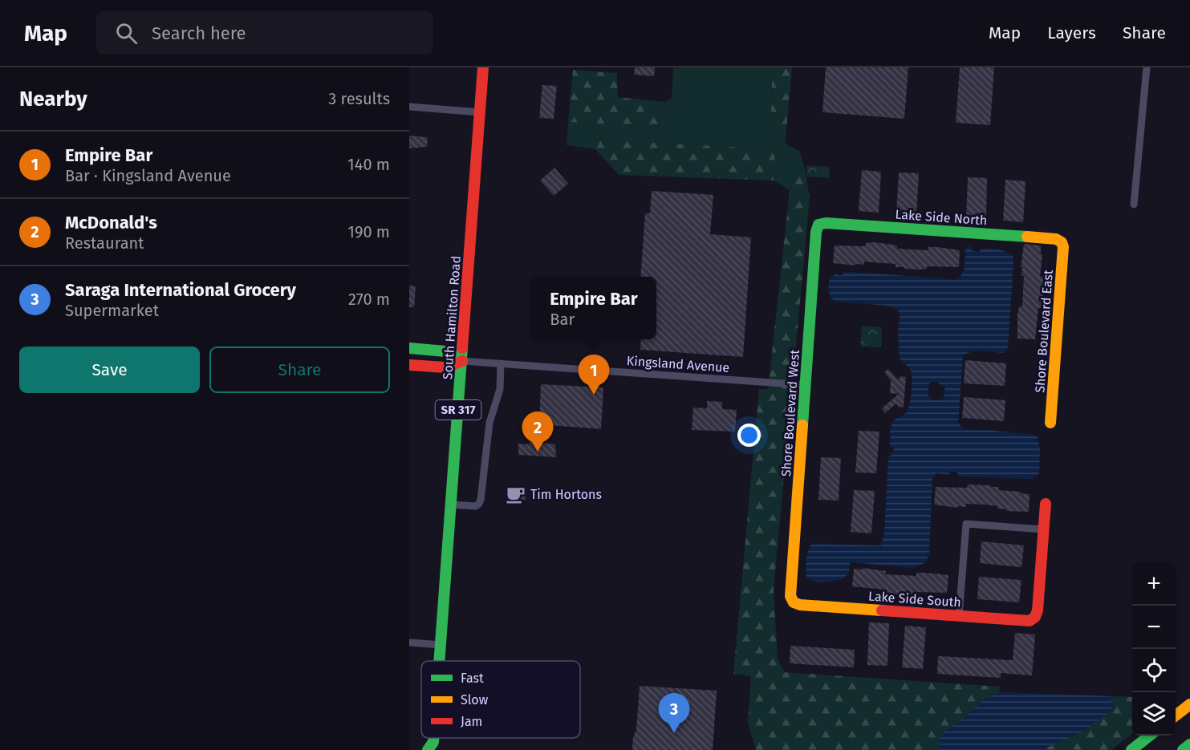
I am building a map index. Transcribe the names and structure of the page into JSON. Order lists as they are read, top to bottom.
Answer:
{
  "streets": {
    "main road": [
      "Lake Side North",
      "South Hamilton Road",
      "Shore Boulevard East",
      "SR 317",
      "Shore Boulevard West",
      "Lake Side South"
    ],
    "street": ["Kingsland Avenue"]
  },
  "crossings": [
    ["Lake Side North", "Shore Boulevard East"],
    ["Lake Side North", "Shore Boulevard West"],
    ["South Hamilton Road", "Kingsland Avenue"],
    ["Kingsland Avenue", "Shore Boulevard West"],
    ["Shore Boulevard West", "Lake Side South"]
  ],
  "places": {
    "cafe": ["Tim Hortons"]
  },
  "legend": ["Fast", "Slow", "Jam"],
  "page": {
    "header": "Map",
    "search": "Search here",
    "nav": ["Map", "Layers", "Share"],
    "heading": ["Nearby", "3 results"],
    "list": [
      {
        "mark": "1",
        "name": "Empire Bar",
        "note": "Bar · Kingsland Avenue",
        "value": "140 m"
      },
      {
        "mark": "2",
        "name": "McDonald's",
        "note": "Restaurant",
        "value": "190 m"
      },
      {
        "mark": "3",
        "name": "Saraga International Grocery",
        "note": "Supermarket",
        "value": "270 m"
      }
    ],
    "popup": ["Empire Bar", "Bar"],
    "buttons": ["Save", "Share"],
    "pins": ["1", "2", "3"],
    "map_buttons": ["+", "−"]
  }
}
